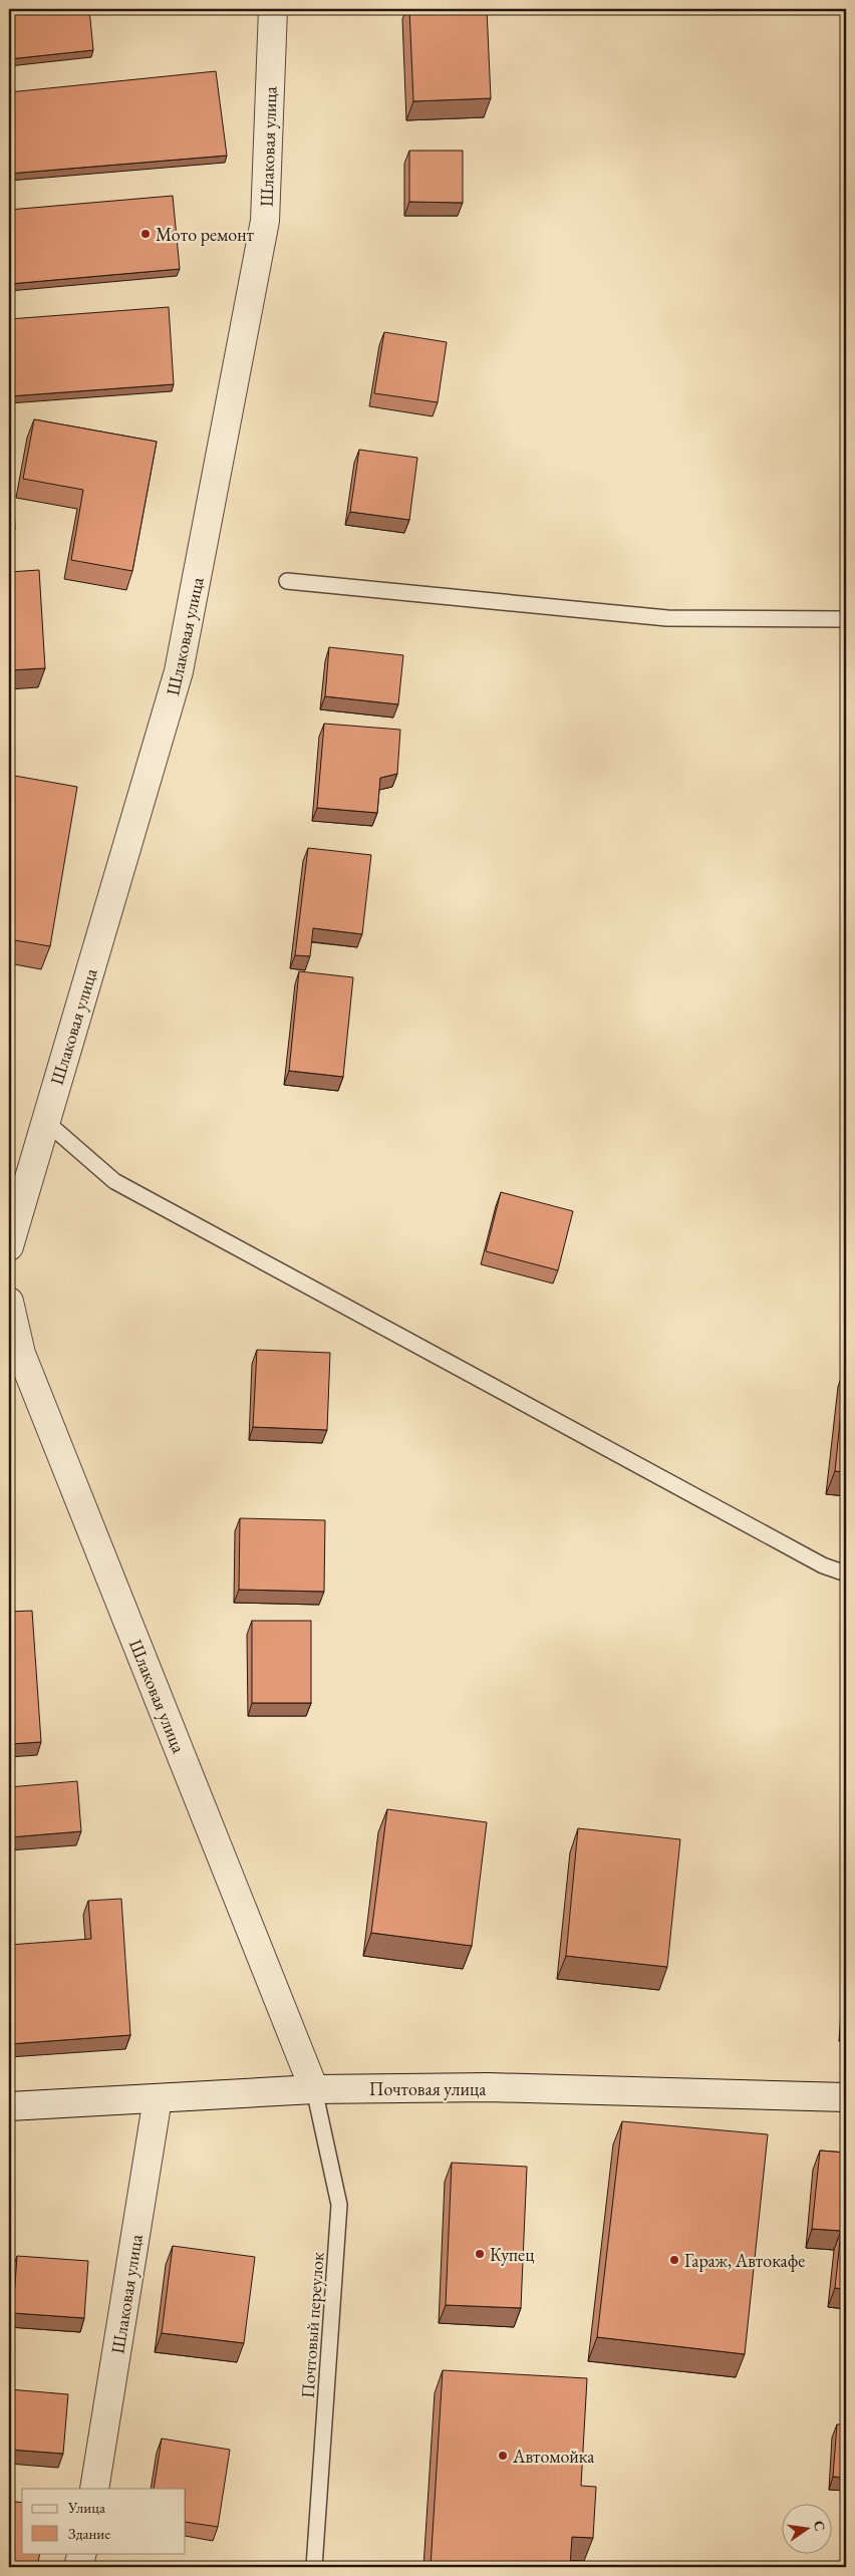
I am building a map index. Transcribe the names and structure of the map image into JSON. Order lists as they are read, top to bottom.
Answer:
{
  "streets": {
    "street": ["Шлаковая улица", "Почтовая улица"],
    "lane": ["Почтовый переулок"]
  },
  "crossings": [
    ["Шлаковая улица", "Почтовая улица"],
    ["Шлаковая улица", "Почтовый переулок"],
    ["Почтовая улица", "Почтовый переулок"]
  ],
  "places": [
    "Мото ремонт",
    "Купец",
    "Гараж, Автокафе",
    "Автомойка"
  ],
  "legend": ["Улица", "Здание"],
  "north": "right"
}
